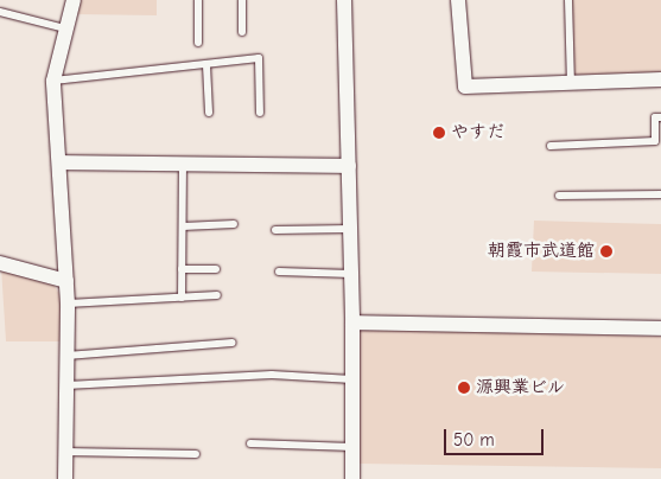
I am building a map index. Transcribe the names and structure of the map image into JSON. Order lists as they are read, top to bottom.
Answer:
{
  "places": ["やすだ", "朝霞市武道館", "源興業ビル"],
  "scale_bar": "50 m"
}
